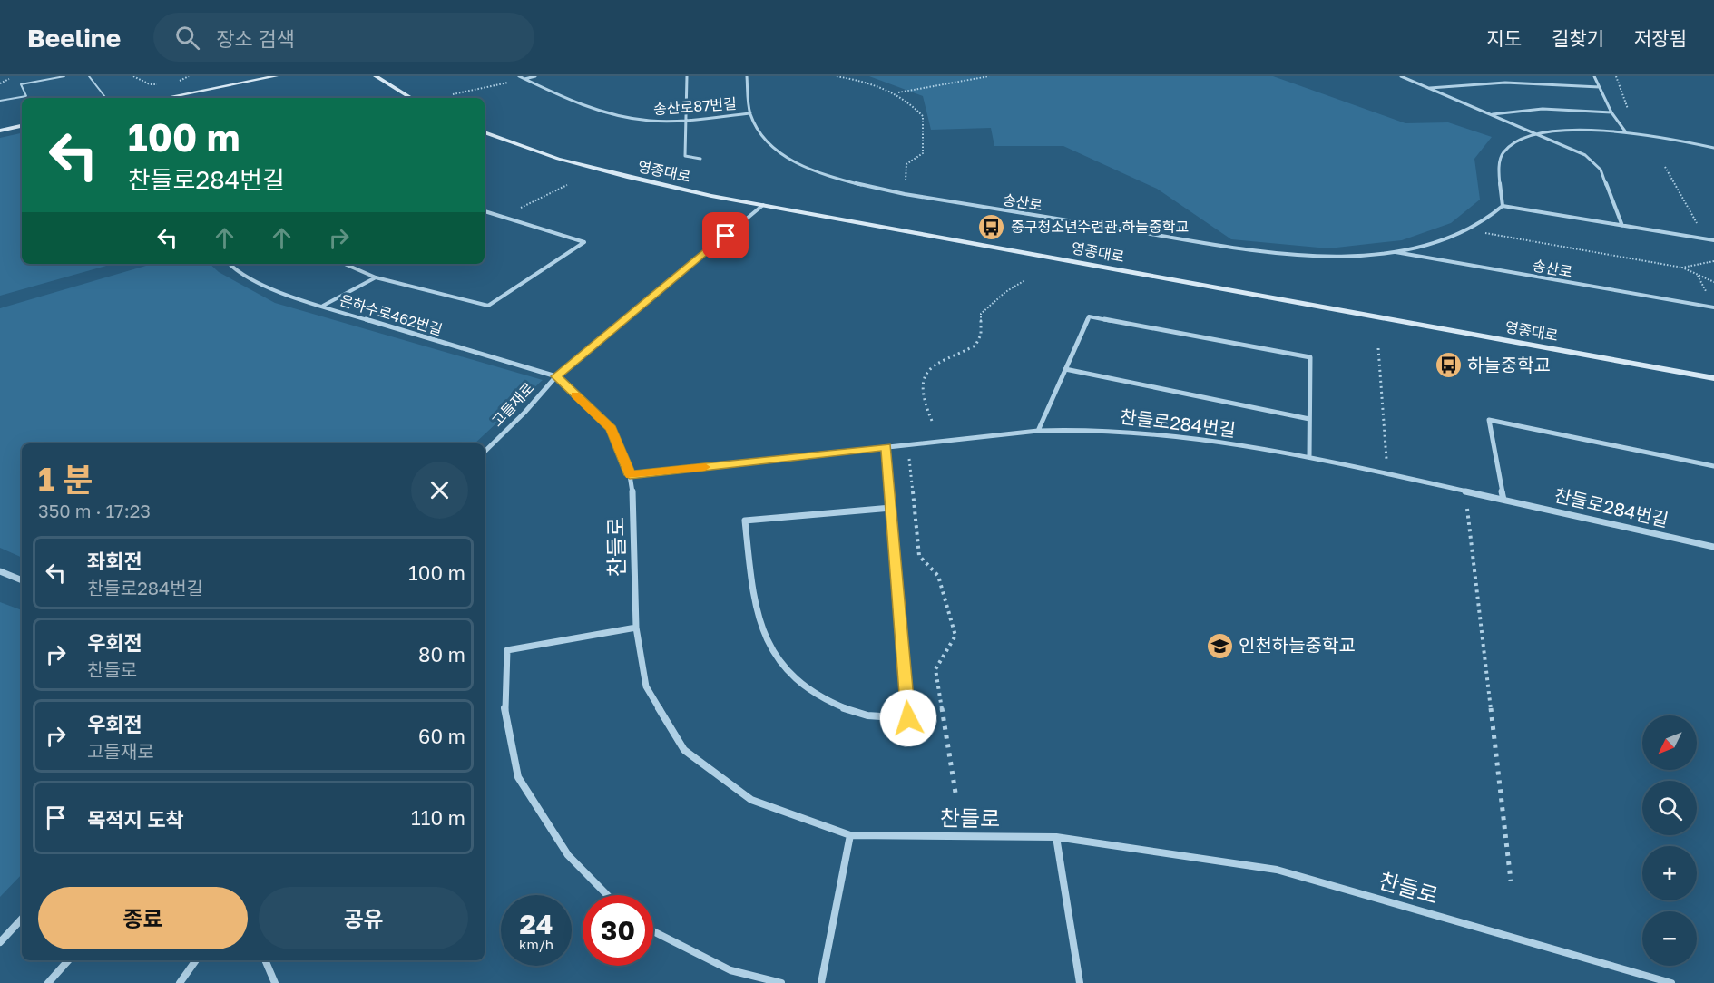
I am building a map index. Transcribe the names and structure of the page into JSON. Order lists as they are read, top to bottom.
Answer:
{
  "streets": {
    "street": [
      "송산로87번길",
      "영종대로",
      "송산로",
      "은하수로462번길",
      "고들재로",
      "찬들로284번길",
      "찬들로"
    ]
  },
  "crossings": [
    ["송산로87번길", "송산로"],
    ["영종대로", "고들재로"],
    ["은하수로462번길", "고들재로"],
    ["은하수로462번길", "찬들로"],
    ["고들재로", "찬들로"],
    ["찬들로284번길", "찬들로"]
  ],
  "places": {
    "bus stop": ["중구청소년수련관.하늘중학교", "하늘중학교"],
    "school or university": ["인천하늘중학교"]
  },
  "north": "bottom left",
  "page": {
    "header": "Beeline",
    "search": "장소 검색",
    "nav": ["지도", "길찾기", "저장됨"],
    "turn": ["100 m", "찬들로284번길"],
    "heading": ["1 분", "350 m · 17:23"],
    "list": [
      {
        "name": "좌회전",
        "note": "찬들로284번길",
        "value": "100 m"
      },
      {
        "name": "우회전",
        "note": "찬들로",
        "value": "80 m"
      },
      {
        "name": "우회전",
        "note": "고들재로",
        "value": "60 m"
      },
      {
        "name": "목적지 도착",
        "value": "110 m"
      }
    ],
    "map_buttons": ["+", "−"],
    "buttons": ["종료", "공유"],
    "speed": "24 km/h",
    "limit": "30"
  }
}
